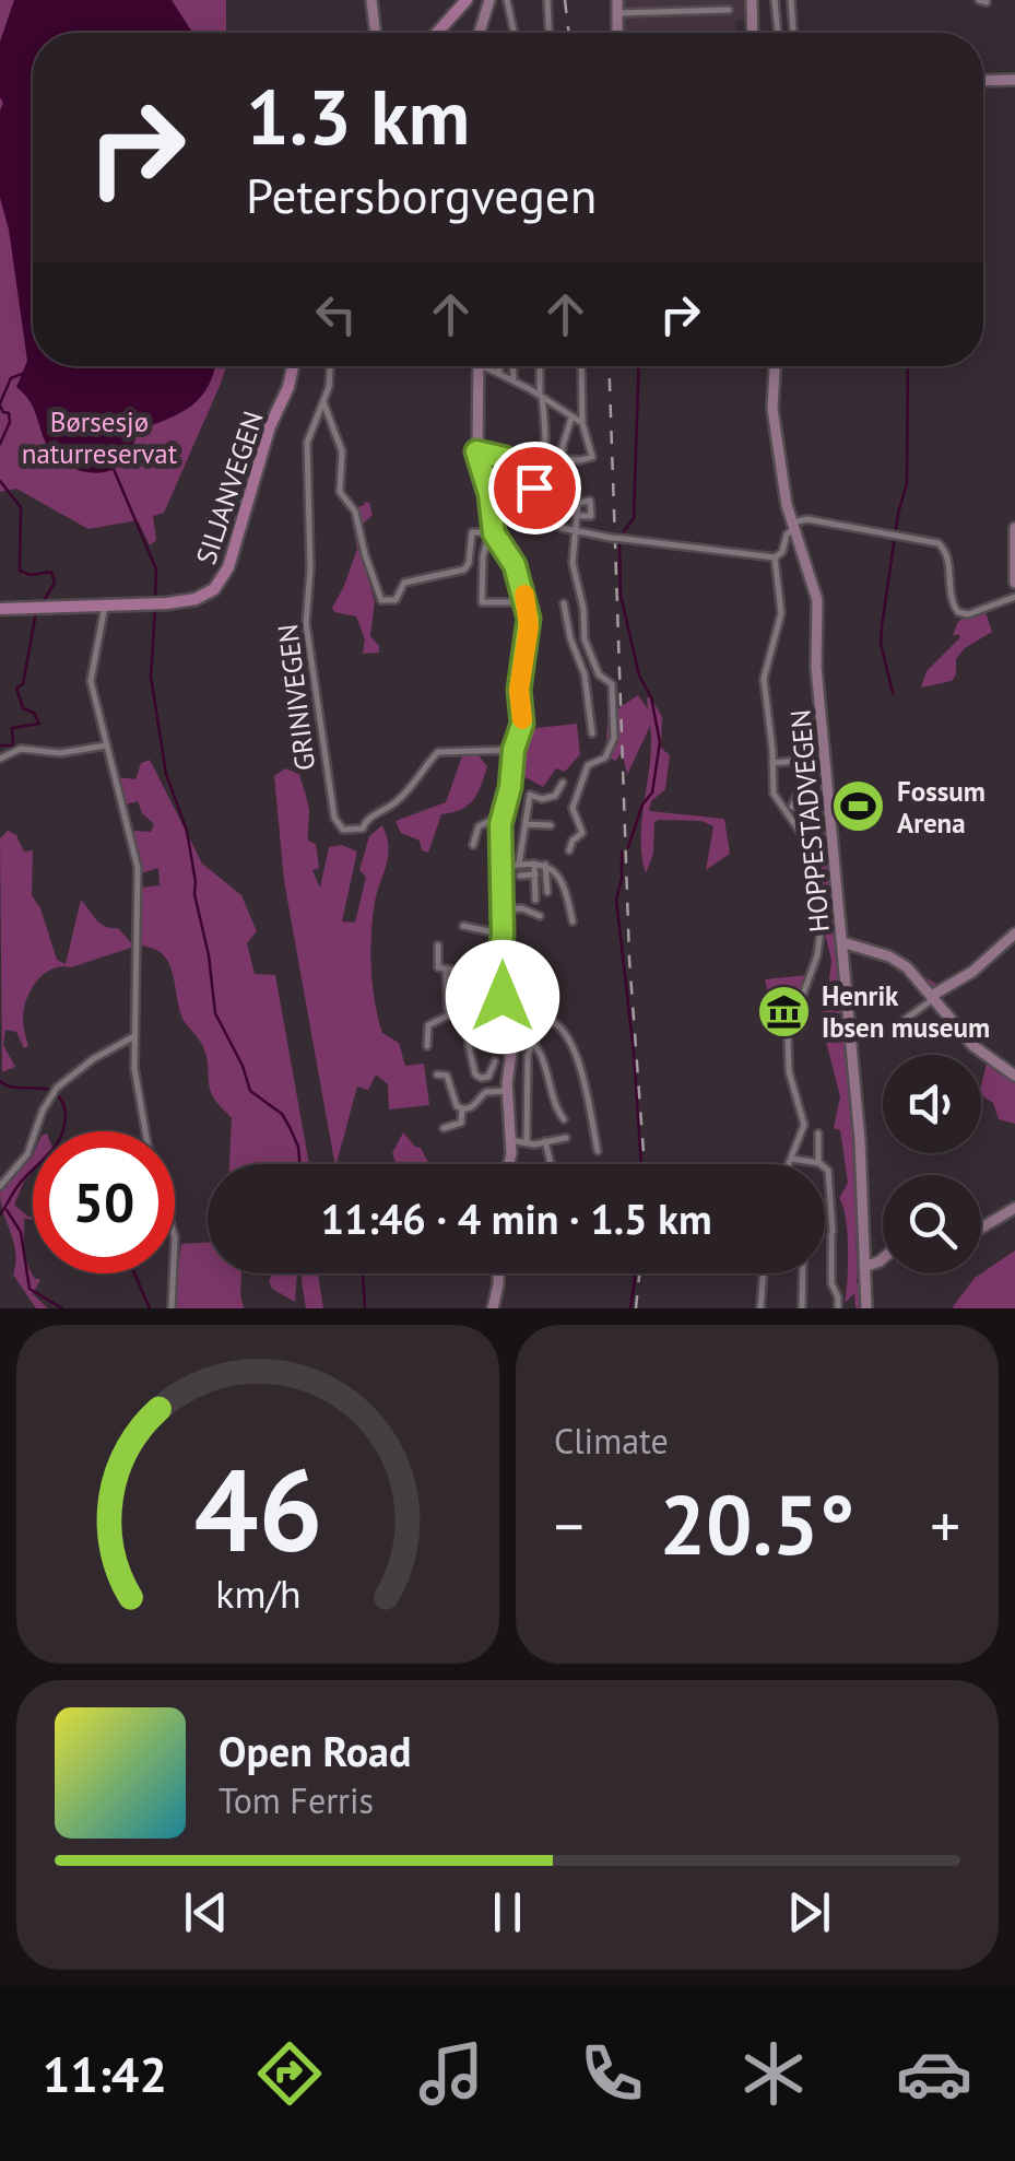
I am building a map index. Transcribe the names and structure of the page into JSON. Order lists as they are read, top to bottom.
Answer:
{
  "streets": {
    "main road": ["SILJANVEGEN", "HOPPESTADVEGEN"],
    "street": ["GRINIVEGEN"]
  },
  "parks": ["Børsesjø naturreservat"],
  "places": {
    "sports": ["Fossum Arena"],
    "museum": ["Henrik Ibsen museum"]
  },
  "page": {
    "turn": ["1.3 km", "Petersborgvegen"],
    "limit": "50",
    "trip": "11:46 · 4 min · 1.5 km",
    "tile": "Climate",
    "heat": ["−", "20.5°", "+"],
    "song": ["Open Road", "Tom Ferris"],
    "tabs": "11:42",
    "gauge": ["46", "km/h"]
  }
}
